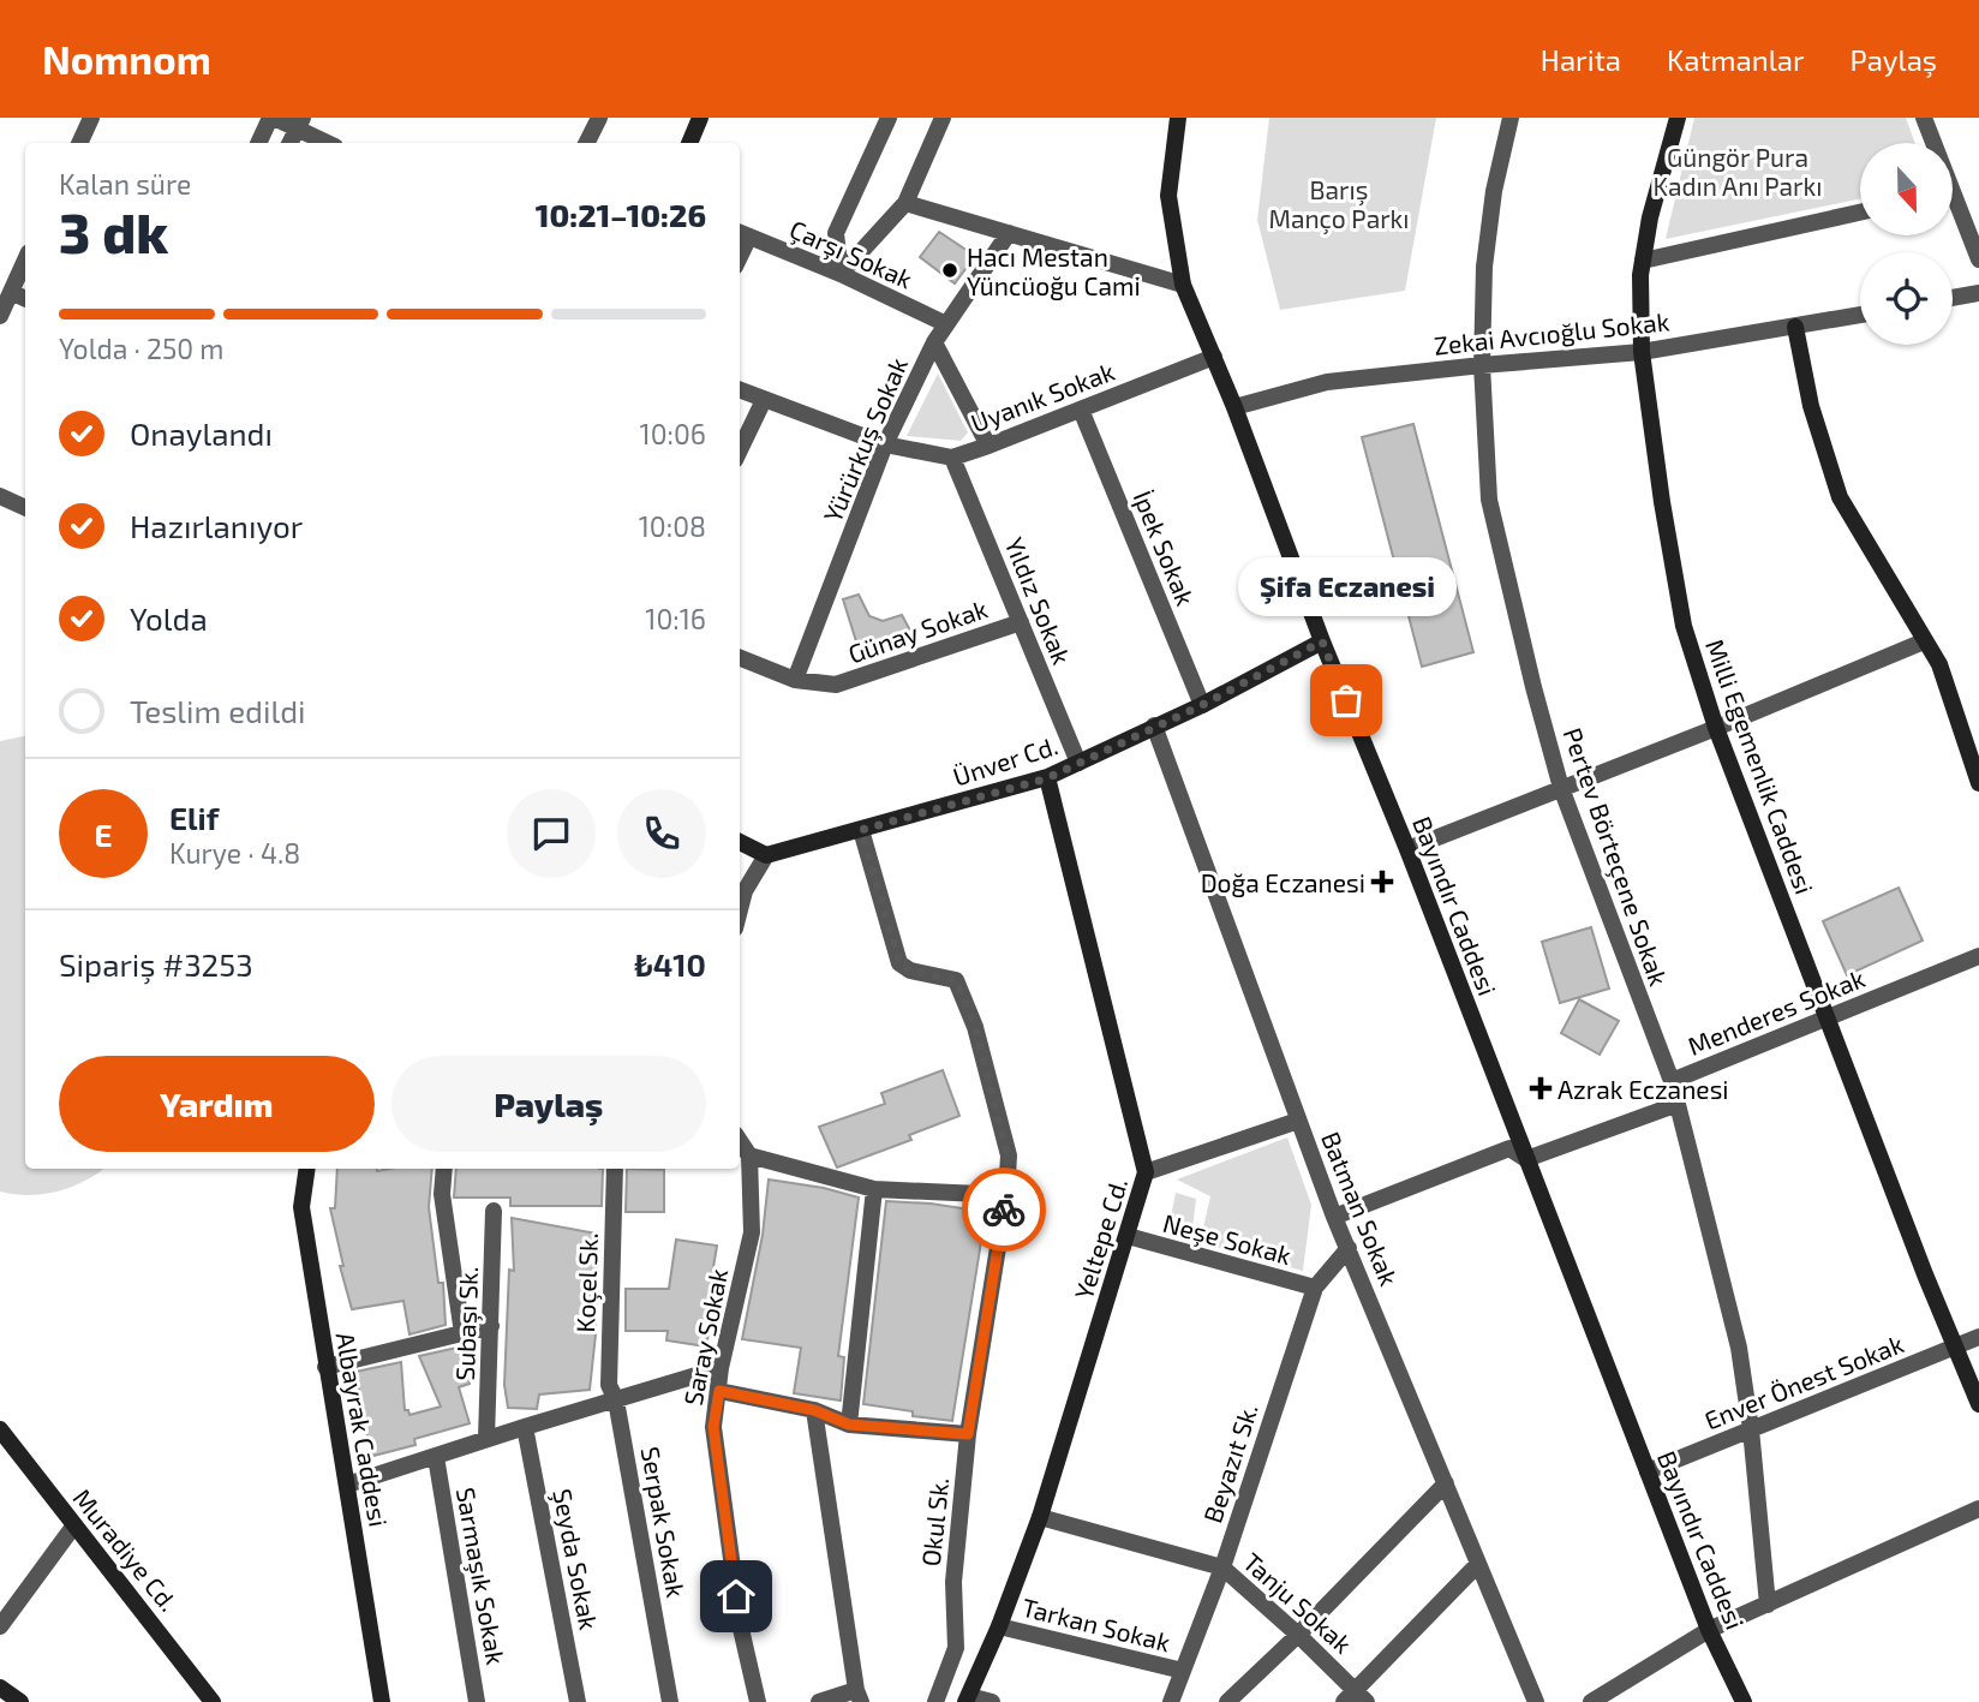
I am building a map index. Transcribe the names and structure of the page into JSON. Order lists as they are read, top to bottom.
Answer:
{
  "streets": {
    "street": [
      "Çarşı Sokak",
      "Zekai Avcıoğlu Sokak",
      "Uyanık Sokak",
      "Yürürkuş Sokak",
      "İpek Sokak",
      "Yıldız Sokak",
      "Günay Sokak",
      "Ünver Cd.",
      "Milli Egemenlik Caddesi",
      "Pertev Börteçene Sokak",
      "Bayındır Caddesi",
      "Menderes Sokak",
      "Batman Sokak",
      "Yeltepe Cd.",
      "Neşe Sokak",
      "Koçel Sk.",
      "Subaşı Sk.",
      "Saray Sokak",
      "Enver Önest Sokak",
      "Albayrak Caddesi",
      "Beyazıt Sk.",
      "Serpak Sokak",
      "Okul Sk.",
      "Muradiye Cd.",
      "Şeyda Sokak",
      "Sarmaşık Sokak",
      "Tanju Sokak",
      "Tarkan Sokak"
    ]
  },
  "crossings": [
    ["Çarşı Sokak", "Yürürkuş Sokak"],
    ["Zekai Avcıoğlu Sokak", "Milli Egemenlik Caddesi"],
    ["Zekai Avcıoğlu Sokak", "Pertev Börteçene Sokak"],
    ["Zekai Avcıoğlu Sokak", "Bayındır Caddesi"],
    ["Uyanık Sokak", "Yürürkuş Sokak"],
    ["Uyanık Sokak", "İpek Sokak"],
    ["Uyanık Sokak", "Yıldız Sokak"],
    ["Uyanık Sokak", "Bayındır Caddesi"],
    ["Yürürkuş Sokak", "Günay Sokak"],
    ["İpek Sokak", "Ünver Cd."],
    ["Yıldız Sokak", "Günay Sokak"],
    ["Yıldız Sokak", "Ünver Cd."],
    ["Ünver Cd.", "Bayındır Caddesi"],
    ["Ünver Cd.", "Batman Sokak"],
    ["Ünver Cd.", "Yeltepe Cd."],
    ["Ünver Cd.", "Okul Sk."],
    ["Milli Egemenlik Caddesi", "Menderes Sokak"],
    ["Milli Egemenlik Caddesi", "Enver Önest Sokak"],
    ["Pertev Börteçene Sokak", "Menderes Sokak"],
    ["Pertev Börteçene Sokak", "Enver Önest Sokak"],
    ["Bayındır Caddesi", "Menderes Sokak"],
    ["Bayındır Caddesi", "Enver Önest Sokak"],
    ["Menderes Sokak", "Batman Sokak"],
    ["Batman Sokak", "Beyazıt Sk."],
    ["Yeltepe Cd.", "Neşe Sokak"],
    ["Yeltepe Cd.", "Tanju Sokak"],
    ["Yeltepe Cd.", "Tarkan Sokak"],
    ["Neşe Sokak", "Beyazıt Sk."],
    ["Koçel Sk.", "Serpak Sokak"],
    ["Beyazıt Sk.", "Tanju Sokak"],
    ["Beyazıt Sk.", "Tarkan Sokak"]
  ],
  "parks": ["Güngör Pura Kadın Anı Parkı", "Barış Manço Parkı"],
  "places": {
    "other": ["Hacı Mestan Yüncüoğu Cami", "Şifa Eczanesi"],
    "health": ["Doğa Eczanesi", "Azrak Eczanesi"]
  },
  "north": "bottom",
  "page": {
    "header": "Nomnom",
    "nav": ["Harita", "Katmanlar", "Paylaş"],
    "heading": ["3 dk", "Kalan süre", "10:21–10:26"],
    "panel": [
      "Elif",
      "Kurye · 4.8",
      "Sipariş #3253",
      "₺410"
    ],
    "bar": "Yolda · 250 m",
    "list": [
      ["Onaylandı", "10:06"],
      ["Hazırlanıyor", "10:08"],
      ["Yolda", "10:16"],
      "Teslim edildi"
    ],
    "bubble": "Şifa Eczanesi",
    "round": "E",
    "buttons": ["Yardım", "Paylaş"]
  }
}
